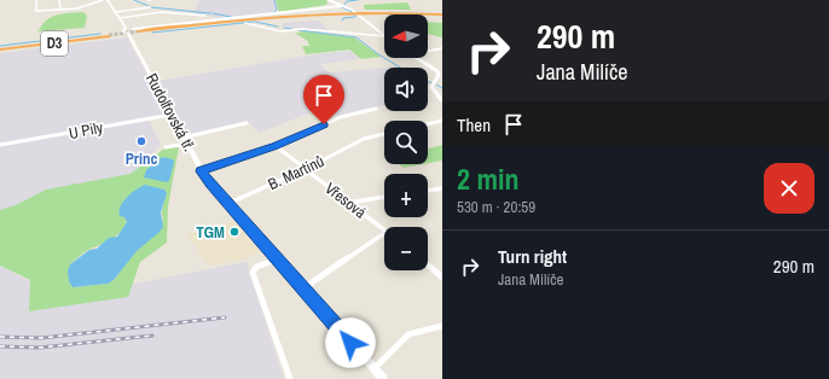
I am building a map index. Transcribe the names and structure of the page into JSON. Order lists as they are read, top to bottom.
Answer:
{
  "streets": {
    "highway": ["D3"],
    "main road": ["Rudolfovská tř."],
    "street": ["U Pily", "B. Martinů", "Vřesová"]
  },
  "crossings": [
    ["Rudolfovská tř.", "U Pily"],
    ["Rudolfovská tř.", "B. Martinů"],
    ["B. Martinů", "Vřesová"]
  ],
  "places": ["Princ", "TGM"],
  "north": "left",
  "page": {
    "turn": ["290 m", "Jana Milíče"],
    "map_buttons": ["+", "−"],
    "then": "Then",
    "heading": ["2 min", "530 m · 20:59"],
    "list": [
      {
        "name": "Turn right",
        "note": "Jana Milíče",
        "value": "290 m"
      }
    ]
  }
}
